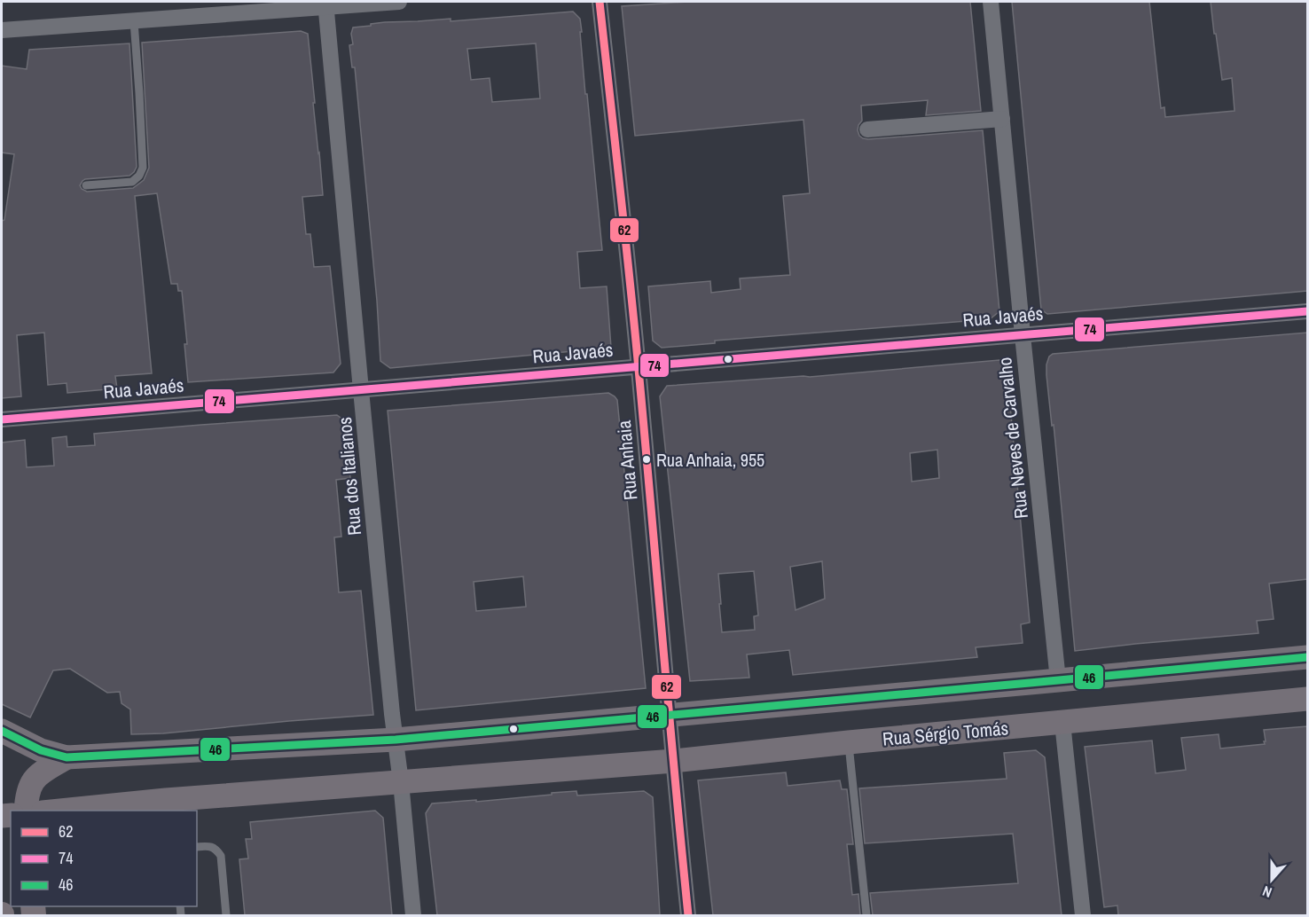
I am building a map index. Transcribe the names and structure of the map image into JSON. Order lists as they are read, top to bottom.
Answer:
{
  "streets": {
    "main road": ["Rua Sérgio Tomás"],
    "street": [
      "Rua Javaés",
      "Rua Neves de Carvalho",
      "Rua Anhaia",
      "Rua dos Italianos"
    ]
  },
  "crossings": [
    ["Rua Javaés", "Rua Neves de Carvalho"],
    ["Rua Javaés", "Rua Anhaia"],
    ["Rua Javaés", "Rua dos Italianos"],
    ["Rua Anhaia", "Rua Sérgio Tomás"],
    ["Rua dos Italianos", "Rua Sérgio Tomás"]
  ],
  "places": ["Rua Anhaia, 955"],
  "lines": ["transit line 62", "transit line 74", "transit line 46"],
  "legend": ["62", "74", "46"],
  "north": "bottom"
}
